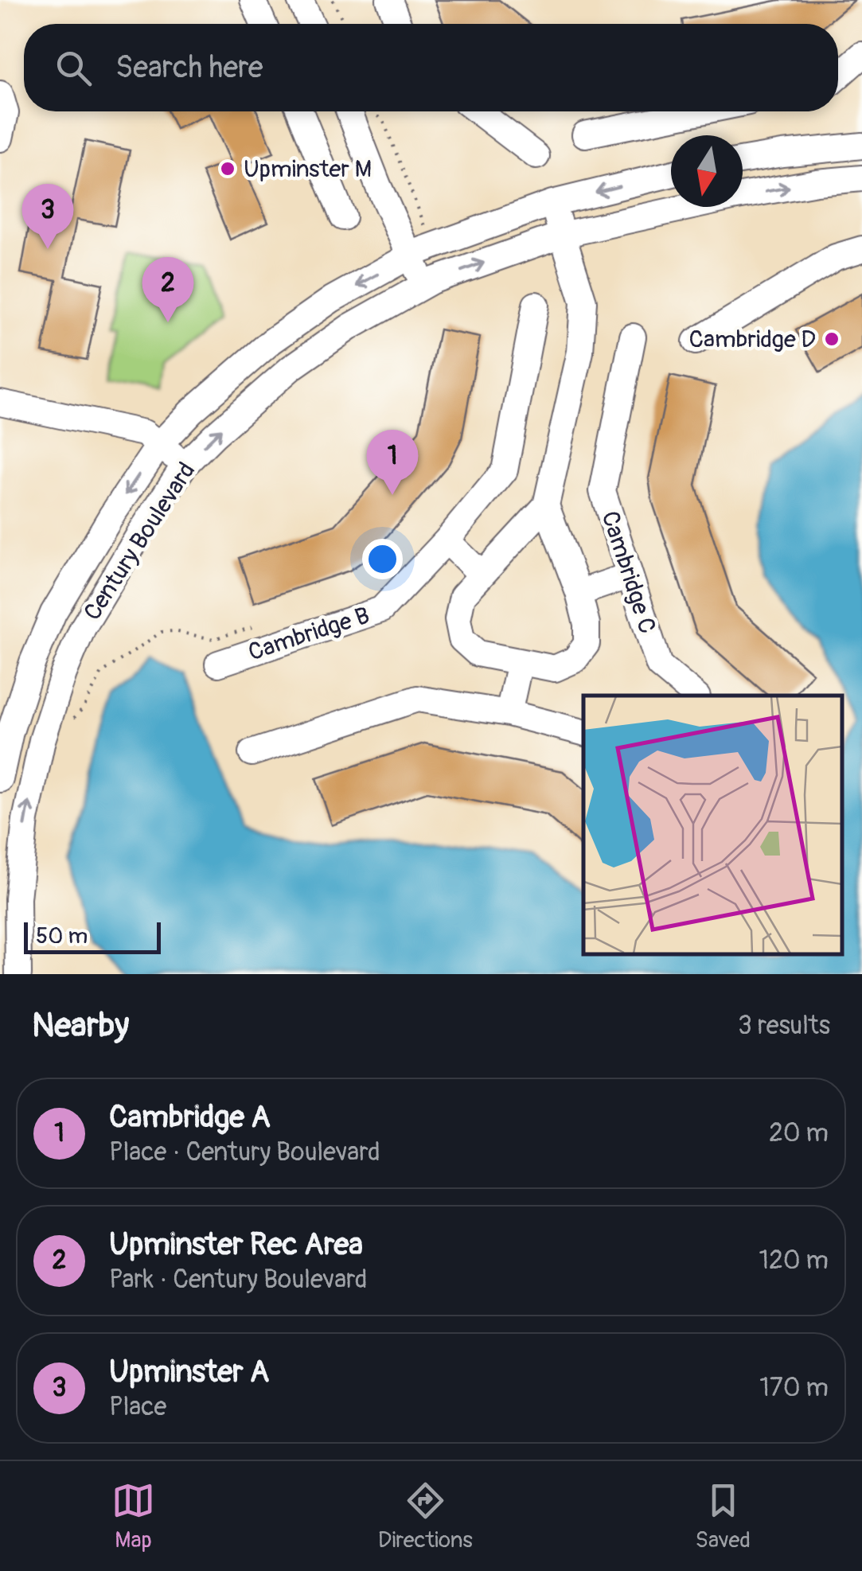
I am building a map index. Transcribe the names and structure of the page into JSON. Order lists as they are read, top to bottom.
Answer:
{
  "streets": {
    "street": ["Century Boulevard", "Cambridge C", "Cambridge B"]
  },
  "places": ["Upminster M", "Cambridge D"],
  "scale_bar": "50 m",
  "north": "bottom",
  "page": {
    "search": "Search here",
    "pins": ["3", "2", "1"],
    "scale": "50 m",
    "heading": ["Nearby", "3 results"],
    "list": [
      {
        "mark": "1",
        "name": "Cambridge A",
        "note": "Place · Century Boulevard",
        "value": "20 m"
      },
      {
        "mark": "2",
        "name": "Upminster Rec Area",
        "note": "Park · Century Boulevard",
        "value": "120 m"
      },
      {
        "mark": "3",
        "name": "Upminster A",
        "note": "Place",
        "value": "170 m"
      }
    ],
    "nav": ["Map", "Directions", "Saved"]
  }
}
